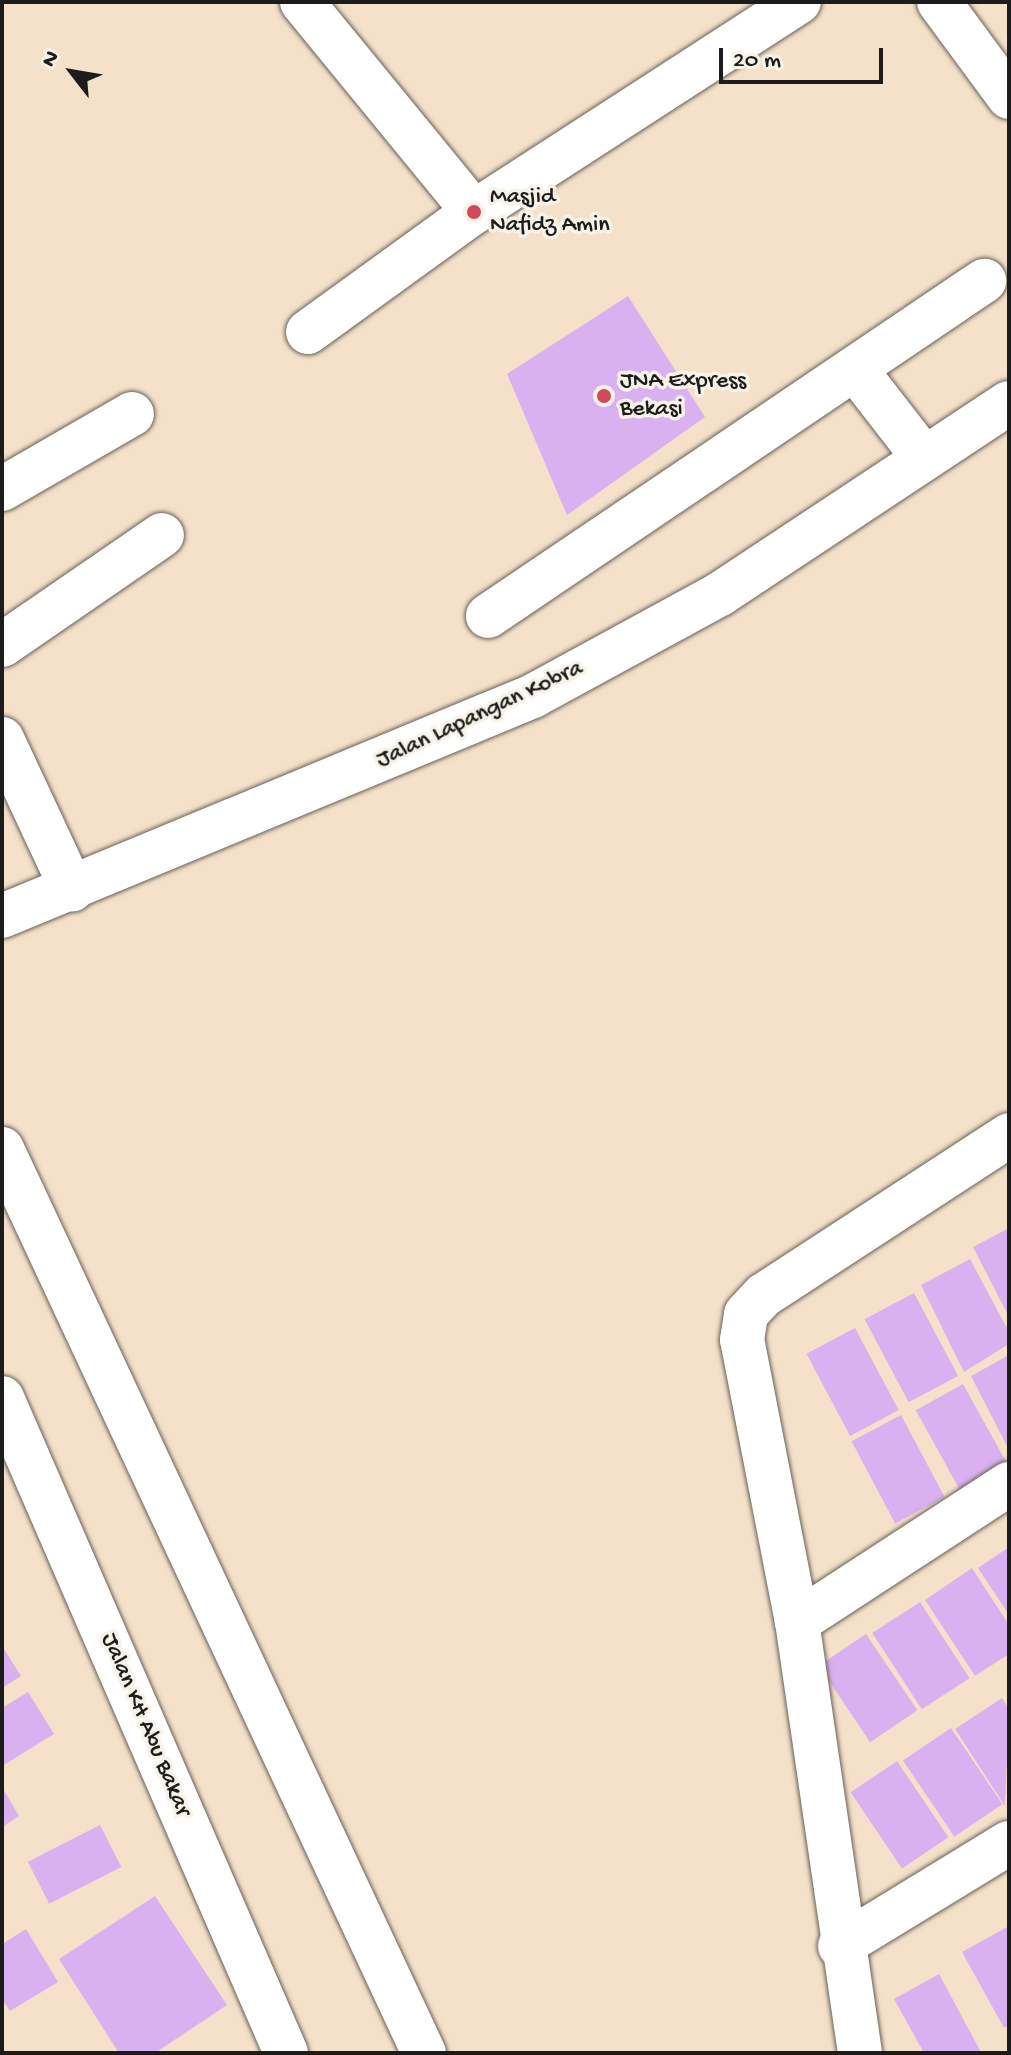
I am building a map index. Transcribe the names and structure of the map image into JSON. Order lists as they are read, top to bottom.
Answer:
{
  "streets": {
    "street": ["Jalan Lapangan Kobra", "Jalan KH Abu Bakar"]
  },
  "places": ["Masjid Nafidz Amin", "JNA Express Bekasi"],
  "scale_bar": "20 m",
  "north": "top left"
}
